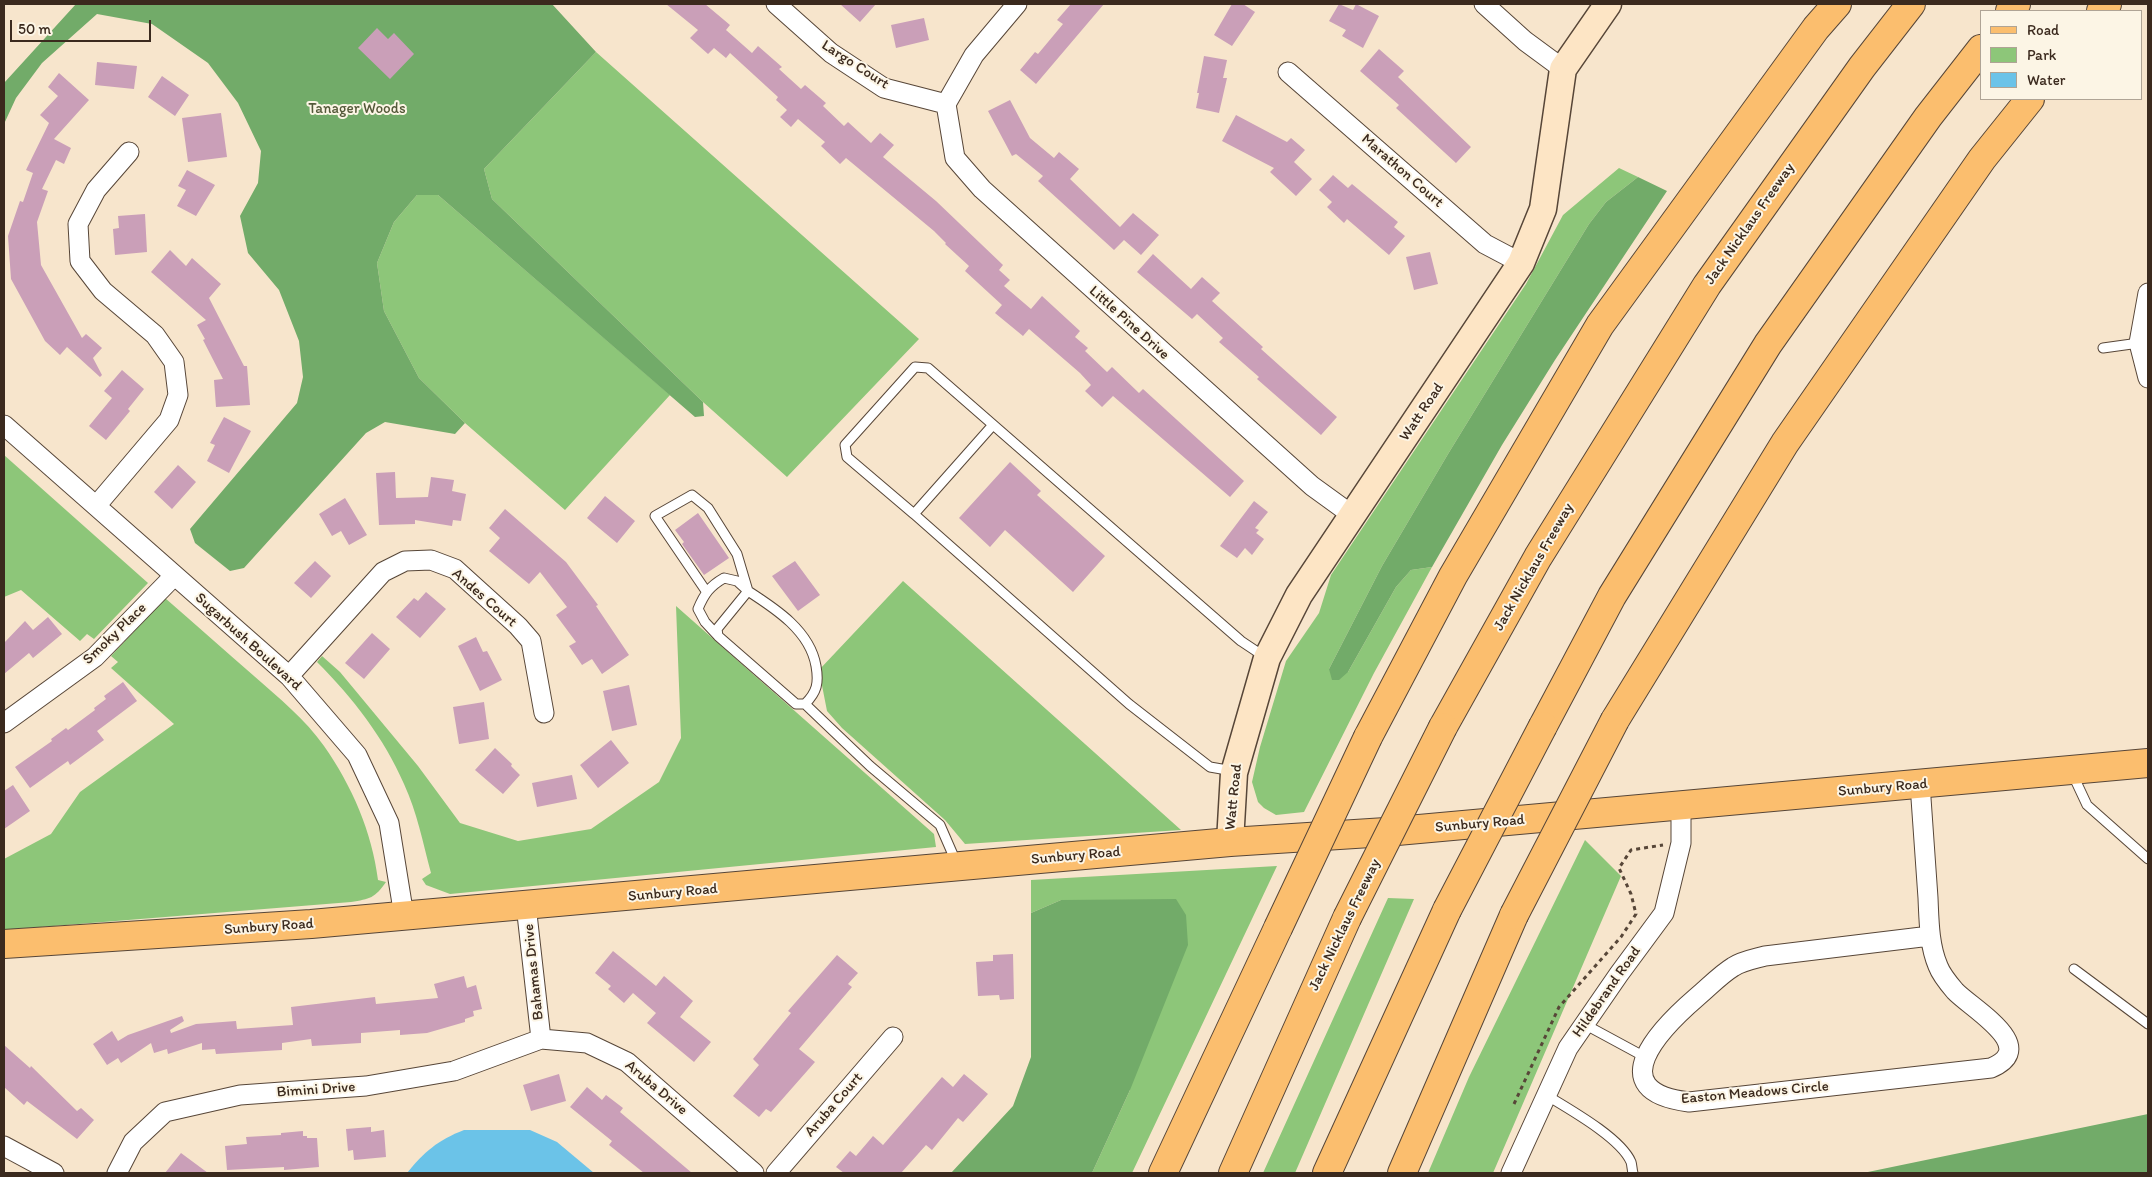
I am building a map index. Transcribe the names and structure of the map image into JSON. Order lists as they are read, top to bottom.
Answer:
{
  "streets": {
    "main road": ["Jack Nicklaus Freeway", "Sunbury Road"],
    "street": [
      "Largo Court",
      "Marathon Court",
      "Little Pine Drive",
      "Watt Road",
      "Andes Court",
      "Smoky Place",
      "Sugarbush Boulevard",
      "Bahamas Drive",
      "Hildebrand Road",
      "Aruba Drive",
      "Bimini Drive",
      "Easton Meadows Circle",
      "Aruba Court"
    ]
  },
  "crossings": [
    ["Largo Court", "Little Pine Drive"],
    ["Marathon Court", "Watt Road"],
    ["Little Pine Drive", "Watt Road"],
    ["Watt Road", "Sunbury Road"],
    ["Andes Court", "Sugarbush Boulevard"],
    ["Smoky Place", "Sugarbush Boulevard"],
    ["Sugarbush Boulevard", "Sunbury Road"],
    ["Sunbury Road", "Bahamas Drive"],
    ["Sunbury Road", "Hildebrand Road"],
    ["Sunbury Road", "Easton Meadows Circle"],
    ["Bahamas Drive", "Aruba Drive"],
    ["Bahamas Drive", "Bimini Drive"],
    ["Aruba Drive", "Bimini Drive"]
  ],
  "parks": ["Tanager Woods"],
  "legend": ["Road", "Park", "Water"],
  "scale_bar": "50 m"
}
